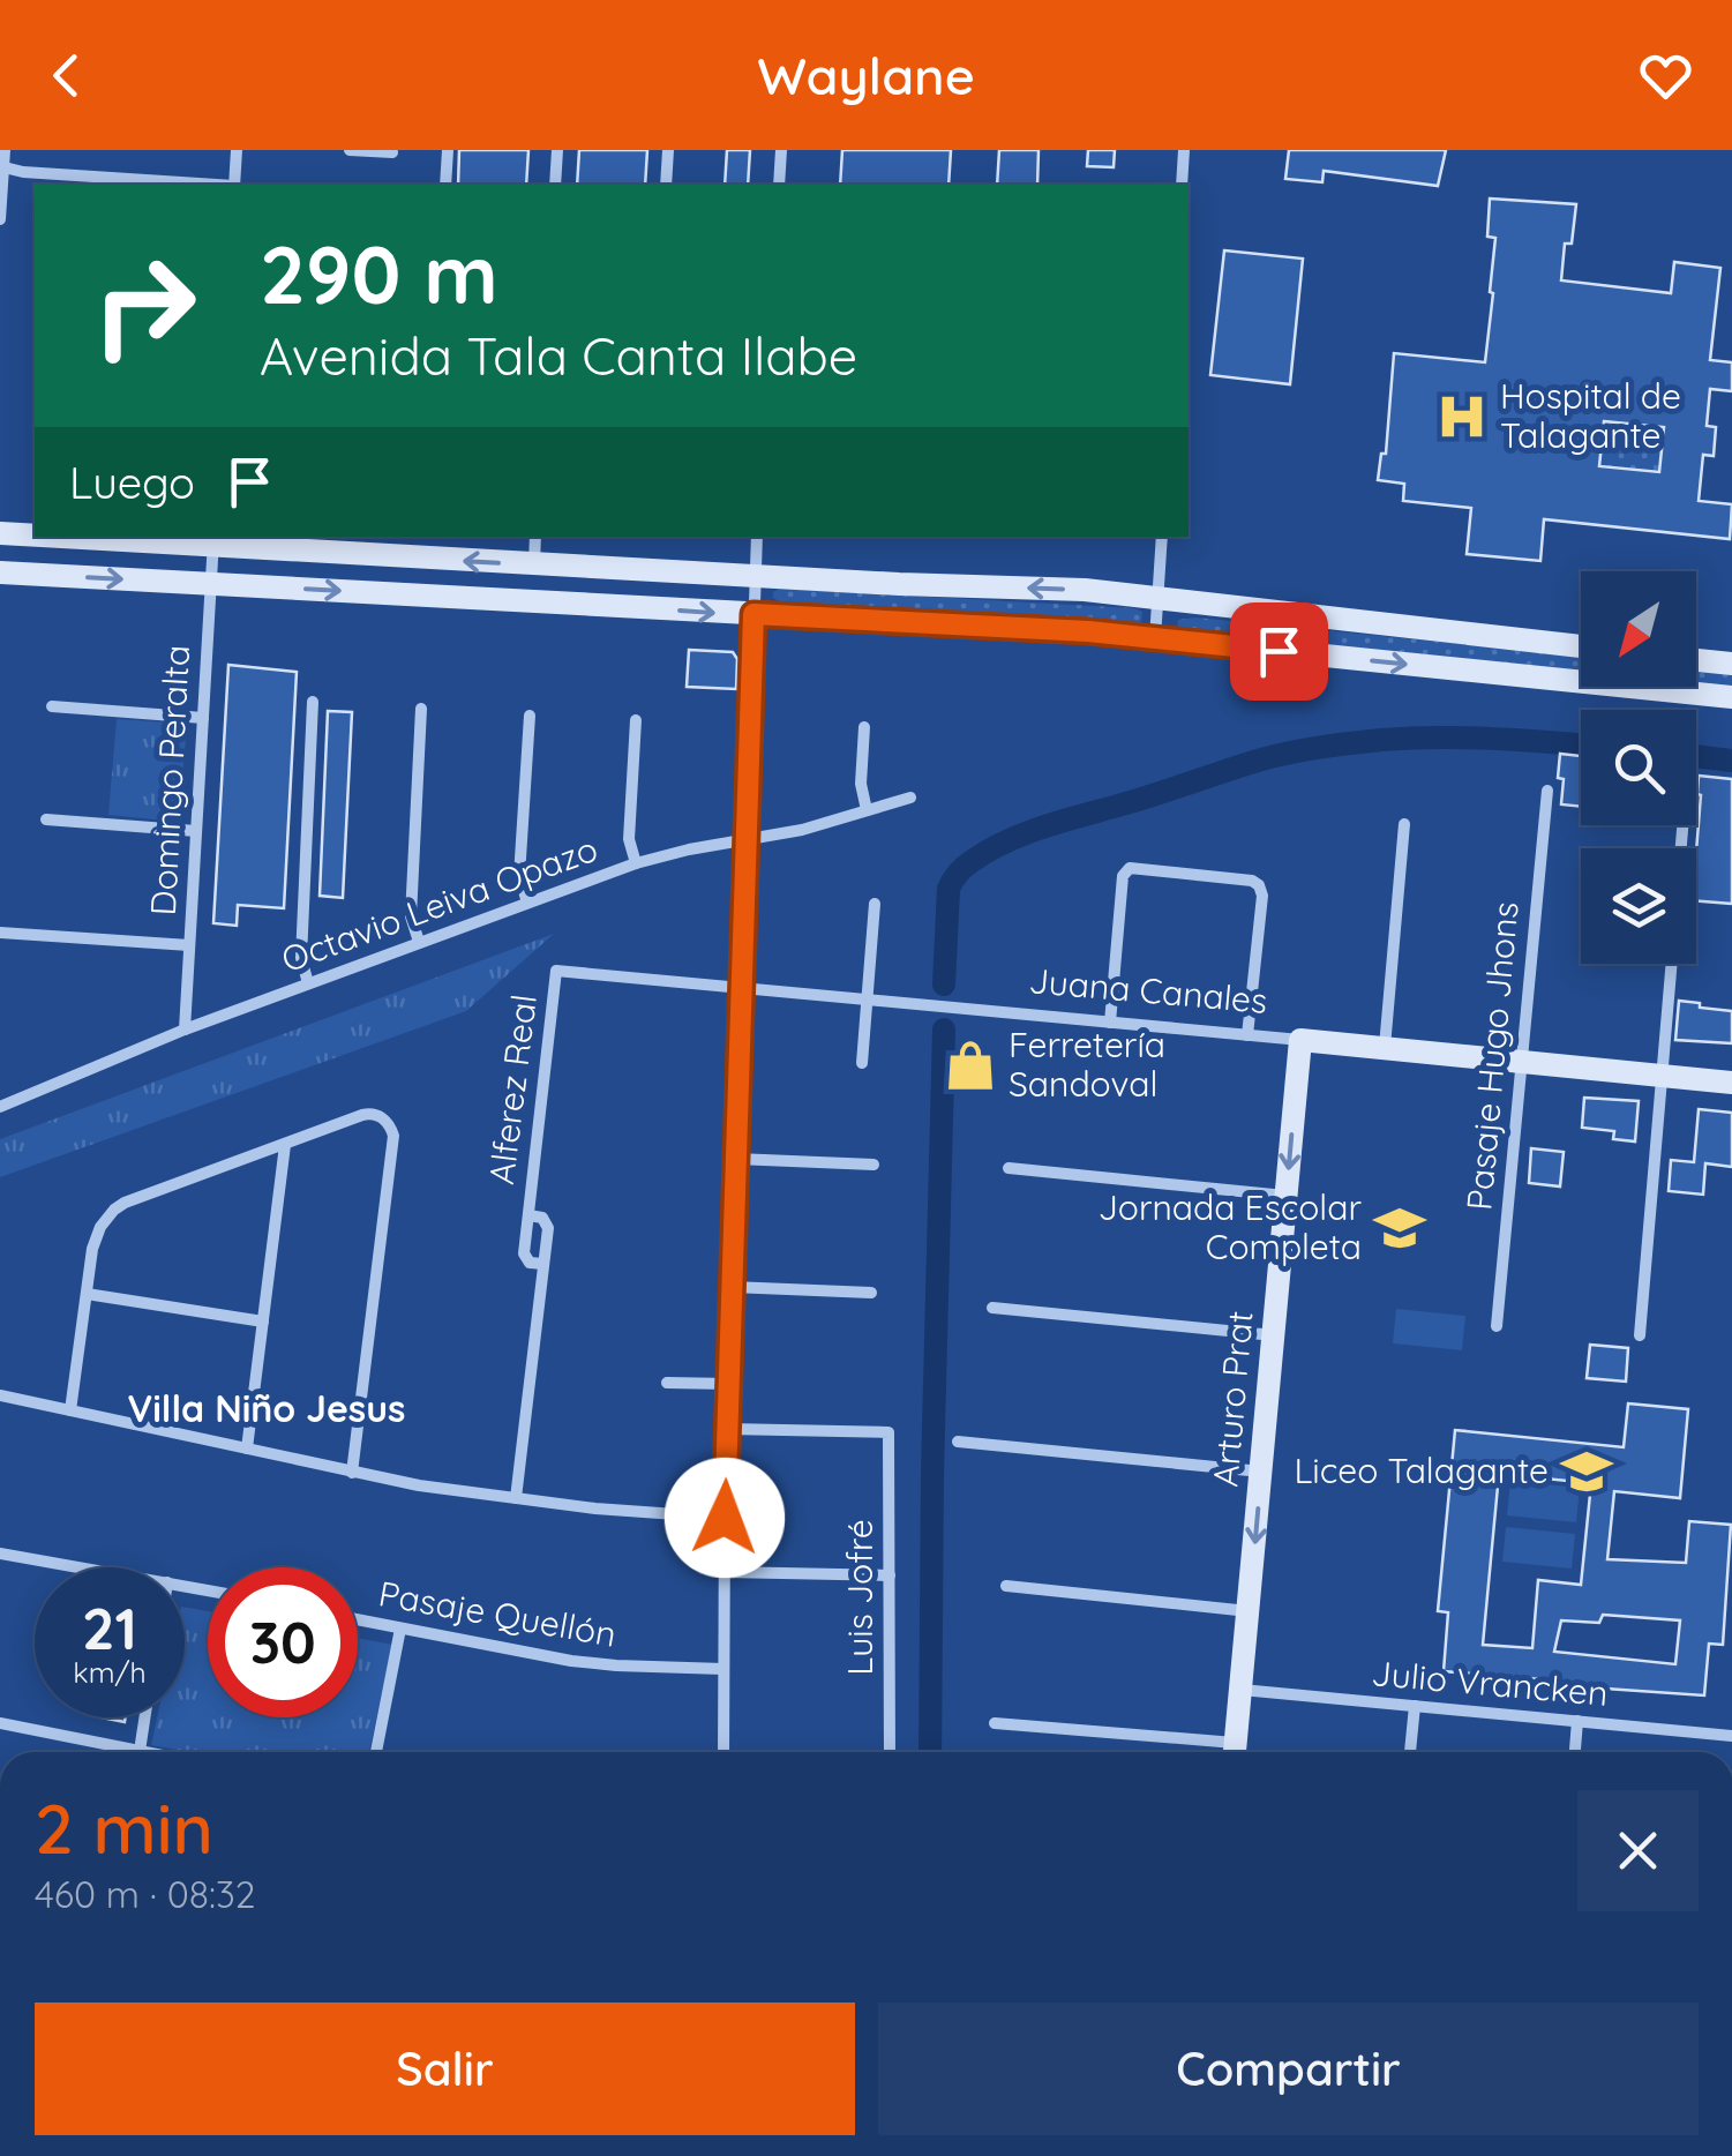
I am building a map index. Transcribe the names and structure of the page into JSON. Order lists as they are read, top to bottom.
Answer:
{
  "streets": {
    "street": [
      "Domingo Peralta",
      "Octavio Leiva Opazo",
      "Juana Canales",
      "Pasaje Hugo Jhons",
      "Alferez Real",
      "Arturo Prat",
      "Luis Jofré",
      "Pasaje Quellón",
      "Julio Vrancken"
    ]
  },
  "crossings": [
    ["Domingo Peralta", "Octavio Leiva Opazo"],
    ["Juana Canales", "Pasaje Hugo Jhons"],
    ["Juana Canales", "Alferez Real"],
    ["Juana Canales", "Arturo Prat"],
    ["Arturo Prat", "Julio Vrancken"]
  ],
  "one_way": ["Arturo Prat"],
  "districts": ["Villa Niño Jesus"],
  "places": {
    "hospital": ["Hospital de Talagante"],
    "shop": ["Ferretería Sandoval"],
    "school or university": ["Jornada Escolar Completa", "Liceo Talagante"]
  },
  "north": "bottom left",
  "page": {
    "header": "Waylane",
    "turn": ["290 m", "Avenida Tala Canta Ilabe"],
    "then": "Luego",
    "speed": "21 km/h",
    "limit": "30",
    "heading": ["2 min", "460 m · 08:32"],
    "buttons": ["Salir", "Compartir"]
  }
}
